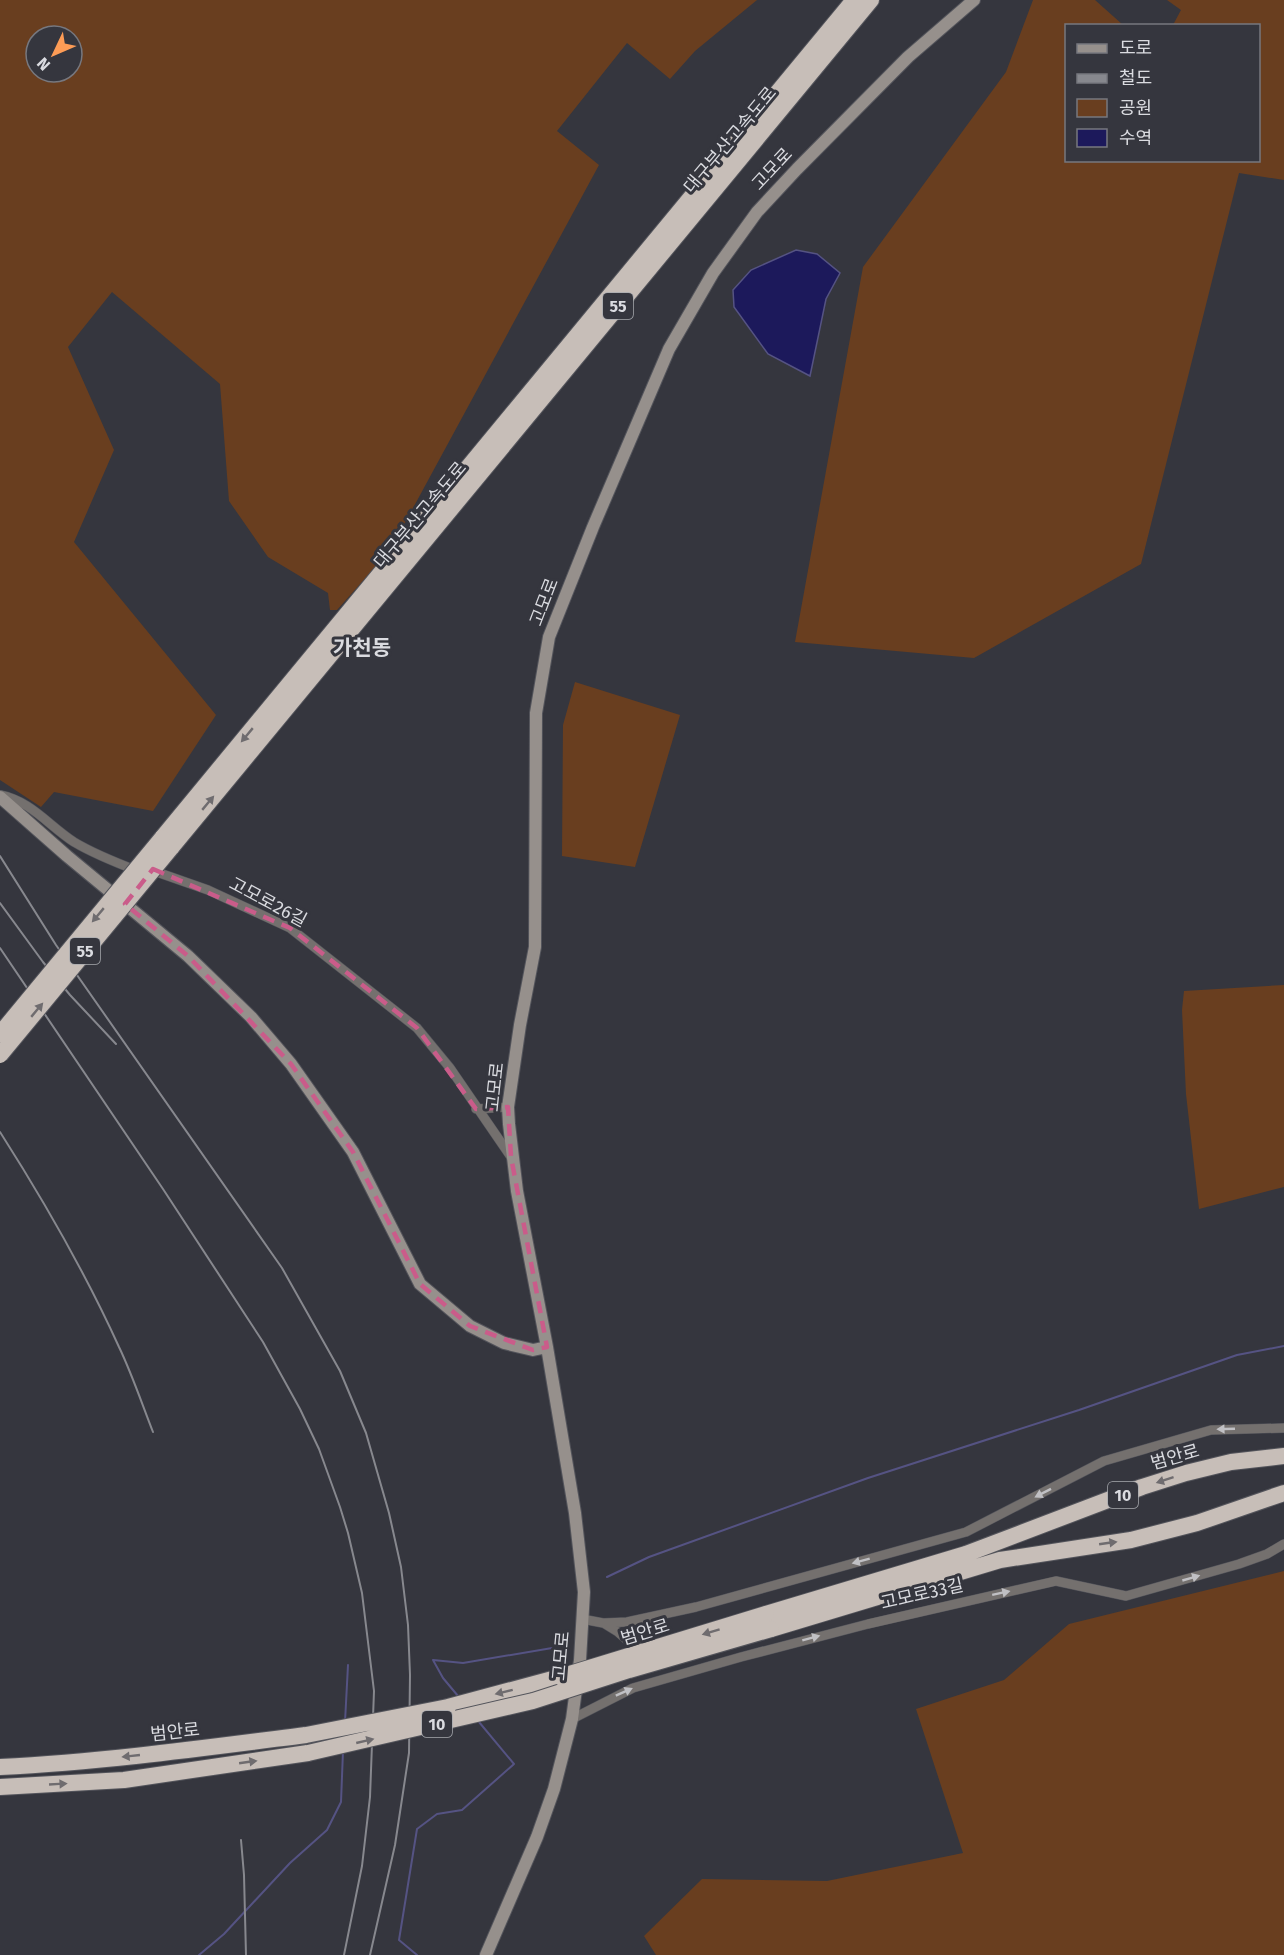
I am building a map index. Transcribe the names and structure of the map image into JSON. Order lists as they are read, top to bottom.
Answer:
{
  "streets": {
    "highway": [
      "대구부산고속도로",
      "55",
      "범안로",
      "10"
    ],
    "main road": ["고모로"],
    "street": ["고모로26길", "고모로33길"]
  },
  "crossings": [
    ["고모로", "고모로26길"],
    ["고모로", "고모로33길"],
    ["범안로", "10"]
  ],
  "districts": ["가천동"],
  "legend": [
    "도로",
    "철도",
    "공원",
    "수역"
  ],
  "north": "bottom left"
}
